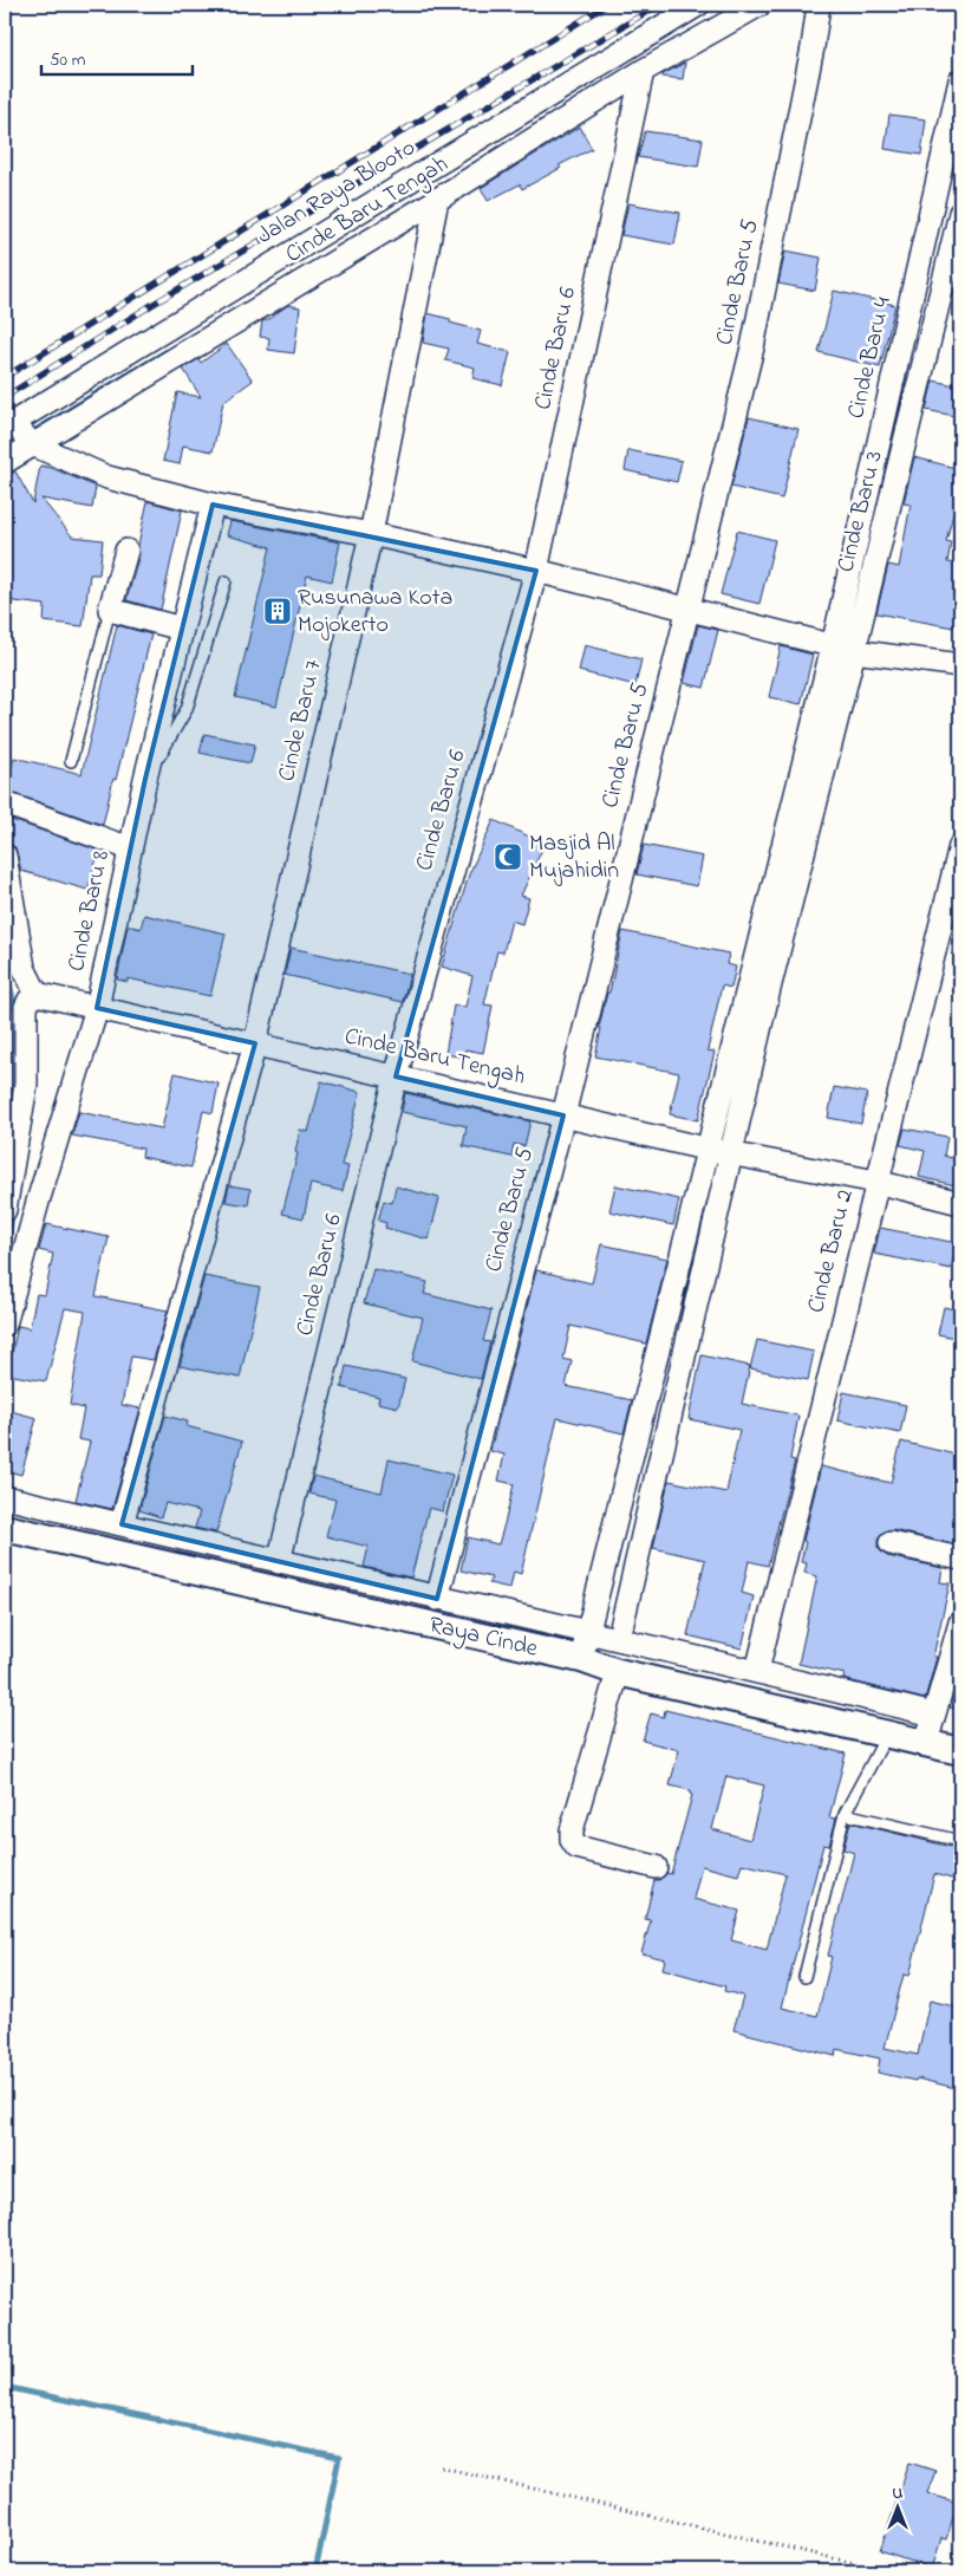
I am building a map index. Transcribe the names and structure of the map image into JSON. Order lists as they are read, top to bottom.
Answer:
{
  "streets": {
    "street": [
      "Jalan Raya Blooto",
      "Cinde Baru Tengah",
      "Cinde Baru 5",
      "Cinde Baru 6",
      "Cinde Baru 4",
      "Cinde Baru 3",
      "Cinde Baru 7",
      "Cinde Baru 8",
      "Cinde Baru 2",
      "Raya Cinde"
    ]
  },
  "crossings": [
    ["Jalan Raya Blooto", "Cinde Baru Tengah"],
    ["Cinde Baru Tengah", "Cinde Baru 5"],
    ["Cinde Baru Tengah", "Cinde Baru 6"],
    ["Cinde Baru Tengah", "Cinde Baru 7"],
    ["Cinde Baru Tengah", "Cinde Baru 8"],
    ["Cinde Baru Tengah", "Cinde Baru 2"],
    ["Cinde Baru 5", "Raya Cinde"],
    ["Cinde Baru 6", "Raya Cinde"],
    ["Cinde Baru 4", "Cinde Baru 3"],
    ["Cinde Baru 7", "Raya Cinde"],
    ["Cinde Baru 2", "Raya Cinde"]
  ],
  "places": {
    "building": ["Rusunawa Kota Mojokerto"],
    "mosque": ["Masjid Al Mujahidin"]
  },
  "scale_bar": "50 m",
  "north": "top"
}
